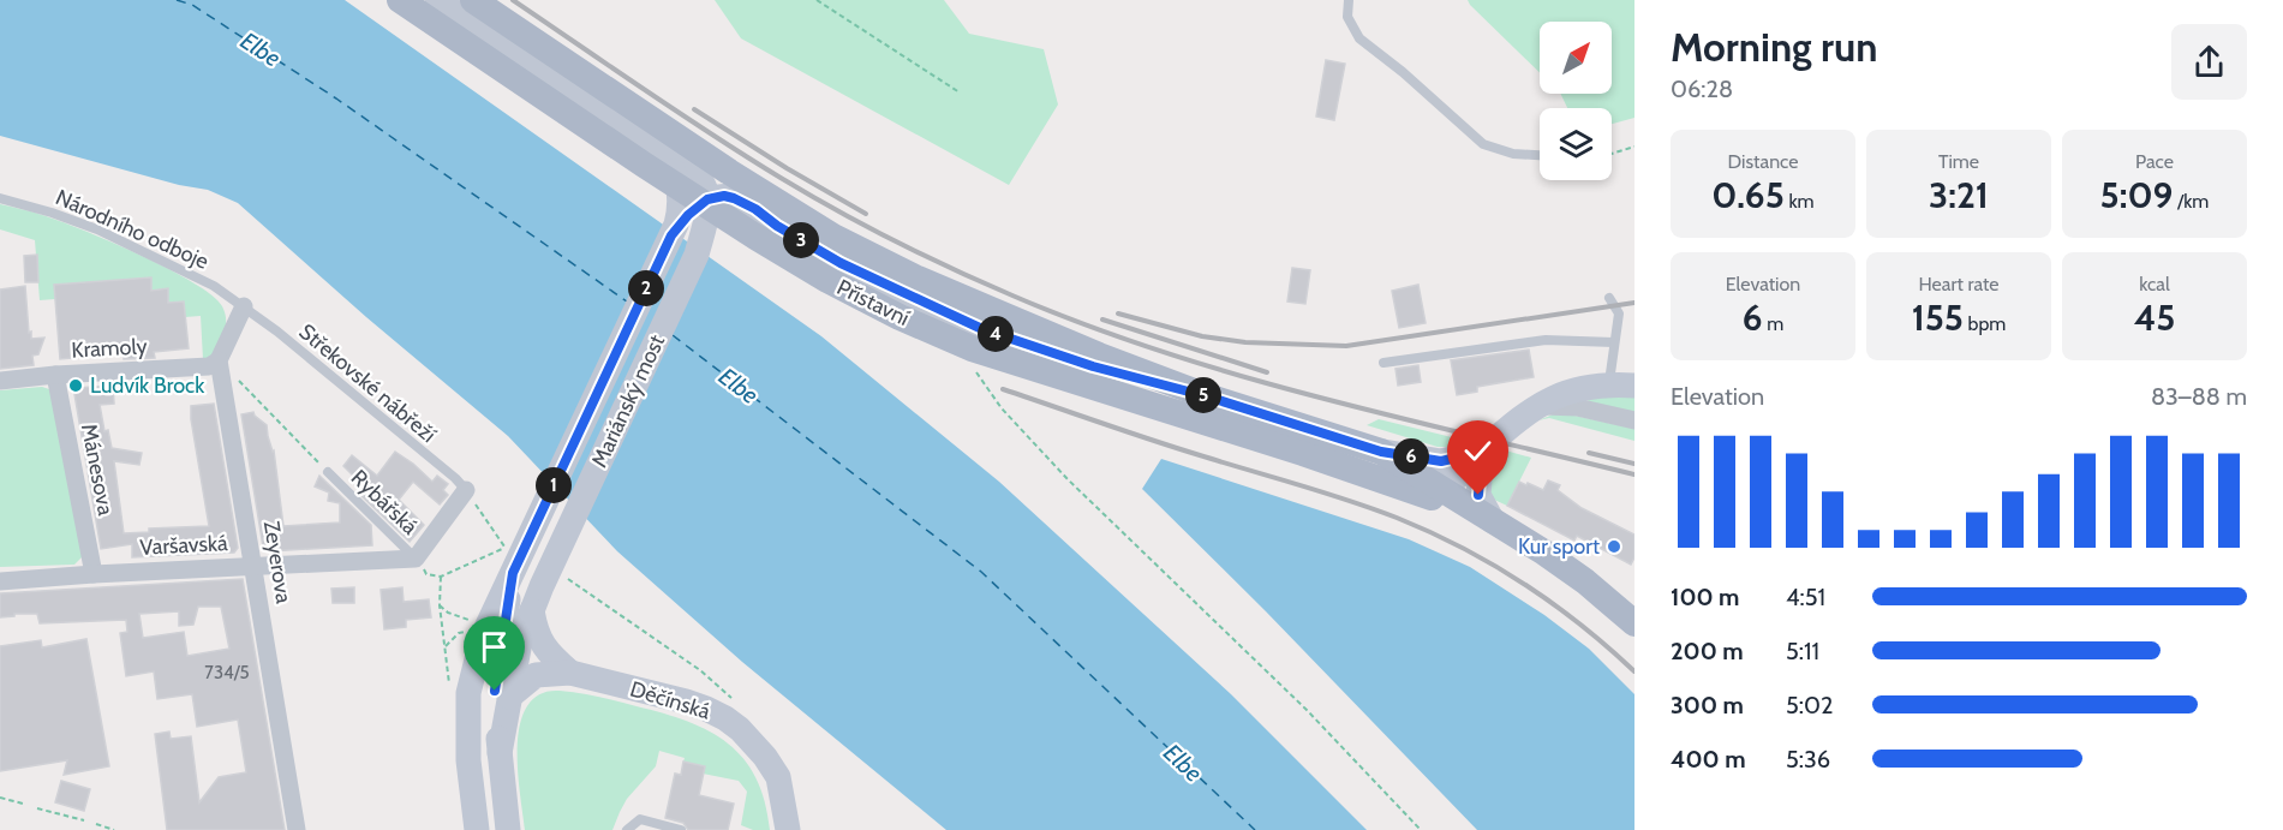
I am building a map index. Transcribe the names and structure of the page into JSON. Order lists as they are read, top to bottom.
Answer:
{
  "streets": {
    "main road": ["Přístavní"],
    "street": [
      "Kramoly",
      "Mariánský most",
      "Mánesova",
      "Varšavská",
      "Zeyerova",
      "Děčínská"
    ],
    "lane": ["Národního odboje", "Střekovské nábřeží", "Rybářská"]
  },
  "crossings": [
    ["Národního odboje", "Střekovské nábřeží"],
    ["Přístavní", "Mariánský most"],
    ["Kramoly", "Mánesova"],
    ["Kramoly", "Zeyerova"],
    ["Mariánský most", "Děčínská"],
    ["Mánesova", "Varšavská"],
    ["Rybářská", "Varšavská"],
    ["Varšavská", "Zeyerova"]
  ],
  "water": ["Elbe"],
  "places": ["Ludvík Brock", "Kur sport"],
  "house_numbers": ["734/5"],
  "north": "top right",
  "page": {
    "heading": ["Morning run", "06:28"],
    "stats": [
      ["Distance", "0.65 km"],
      ["Time", "3:21"],
      ["Pace", "5:09 /km"],
      ["Elevation", "6 m"],
      ["Heart rate", "155 bpm"],
      ["kcal", "45"]
    ],
    "pins": [
      "3",
      "2",
      "4",
      "5",
      "6",
      "1"
    ],
    "chart": ["Elevation", "83–88 m"],
    "list": [
      {
        "name": "100 m",
        "note": "4:51"
      },
      {
        "name": "200 m",
        "note": "5:11"
      },
      {
        "name": "300 m",
        "note": "5:02"
      },
      {
        "name": "400 m",
        "note": "5:36"
      }
    ]
  }
}
